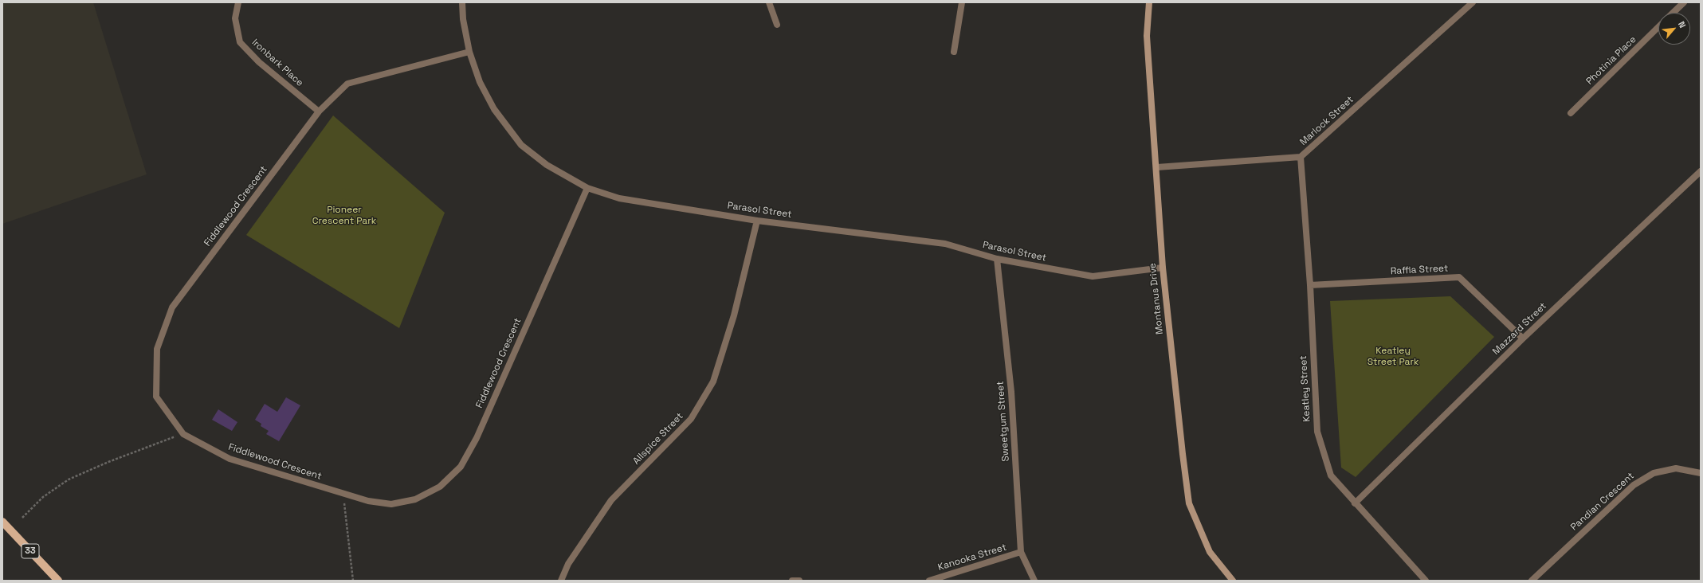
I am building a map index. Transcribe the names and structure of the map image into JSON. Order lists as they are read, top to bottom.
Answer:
{
  "streets": {
    "main road": ["33"],
    "street": [
      "Photinia Place",
      "Ironbark Place",
      "Marlock Street",
      "Fiddlewood Crescent",
      "Parasol Street",
      "Raffia Street",
      "Montanus Drive",
      "Mazzard Street",
      "Keatley Street",
      "Sweetgum Street",
      "Allspice Street",
      "Pandian Crescent",
      "Kanooka Street"
    ]
  },
  "crossings": [
    ["Ironbark Place", "Fiddlewood Crescent"],
    ["Marlock Street", "Montanus Drive"],
    ["Marlock Street", "Keatley Street"],
    ["Fiddlewood Crescent", "Parasol Street"],
    ["Parasol Street", "Montanus Drive"],
    ["Parasol Street", "Sweetgum Street"],
    ["Parasol Street", "Allspice Street"],
    ["Raffia Street", "Mazzard Street"],
    ["Raffia Street", "Keatley Street"],
    ["Mazzard Street", "Keatley Street"],
    ["Sweetgum Street", "Kanooka Street"]
  ],
  "parks": ["Pioneer Crescent Park", "Keatley Street Park"],
  "north": "top right"
}
